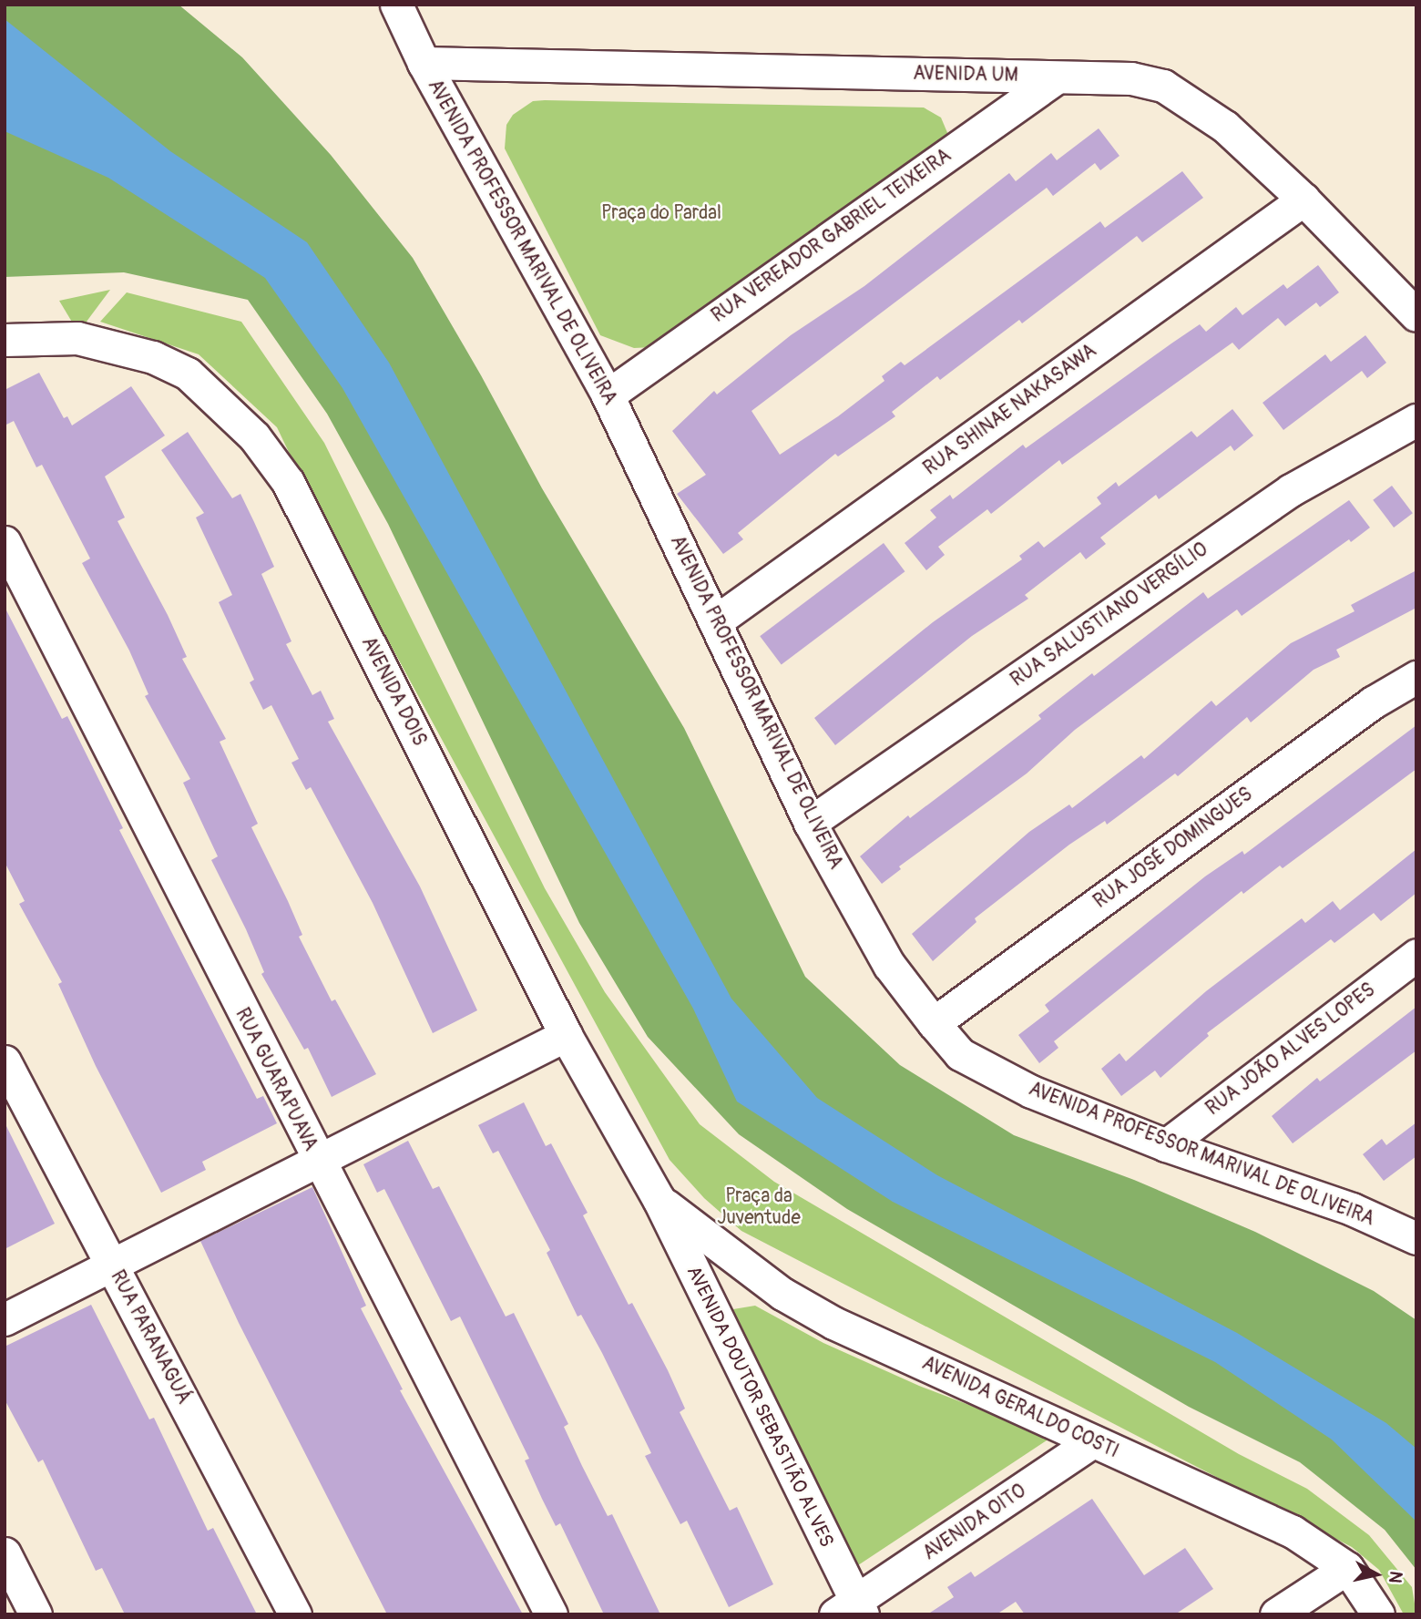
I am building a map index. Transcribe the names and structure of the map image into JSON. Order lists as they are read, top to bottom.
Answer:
{
  "streets": {
    "street": [
      "AVENIDA UM",
      "RUA VEREADOR GABRIEL TEIXEIRA",
      "AVENIDA PROFESSOR MARIVAL DE OLIVEIRA",
      "RUA SHINAE NAKASAWA",
      "RUA SALUSTIANO VERGÍLIO",
      "AVENIDA DOIS",
      "RUA JOSÉ DOMINGUES",
      "RUA JOÃO ALVES LOPES",
      "RUA GUARAPUAVA",
      "RUA PARANAGUÁ",
      "AVENIDA DOUTOR SEBASTIÃO ALVES",
      "AVENIDA GERALDO COSTI",
      "AVENIDA OITO"
    ]
  },
  "crossings": [
    ["AVENIDA UM", "RUA VEREADOR GABRIEL TEIXEIRA"],
    ["AVENIDA UM", "AVENIDA PROFESSOR MARIVAL DE OLIVEIRA"],
    ["AVENIDA UM", "RUA SHINAE NAKASAWA"],
    ["RUA VEREADOR GABRIEL TEIXEIRA", "AVENIDA PROFESSOR MARIVAL DE OLIVEIRA"],
    ["AVENIDA PROFESSOR MARIVAL DE OLIVEIRA", "RUA SHINAE NAKASAWA"],
    ["AVENIDA PROFESSOR MARIVAL DE OLIVEIRA", "RUA SALUSTIANO VERGÍLIO"],
    ["AVENIDA PROFESSOR MARIVAL DE OLIVEIRA", "RUA JOSÉ DOMINGUES"],
    ["AVENIDA PROFESSOR MARIVAL DE OLIVEIRA", "RUA JOÃO ALVES LOPES"],
    ["AVENIDA DOIS", "AVENIDA DOUTOR SEBASTIÃO ALVES"],
    ["AVENIDA DOIS", "AVENIDA GERALDO COSTI"],
    ["AVENIDA DOUTOR SEBASTIÃO ALVES", "AVENIDA GERALDO COSTI"],
    ["AVENIDA DOUTOR SEBASTIÃO ALVES", "AVENIDA OITO"],
    ["AVENIDA GERALDO COSTI", "AVENIDA OITO"]
  ],
  "parks": ["Praça do Pardal", "Praça da Juventude"],
  "north": "right"
}
